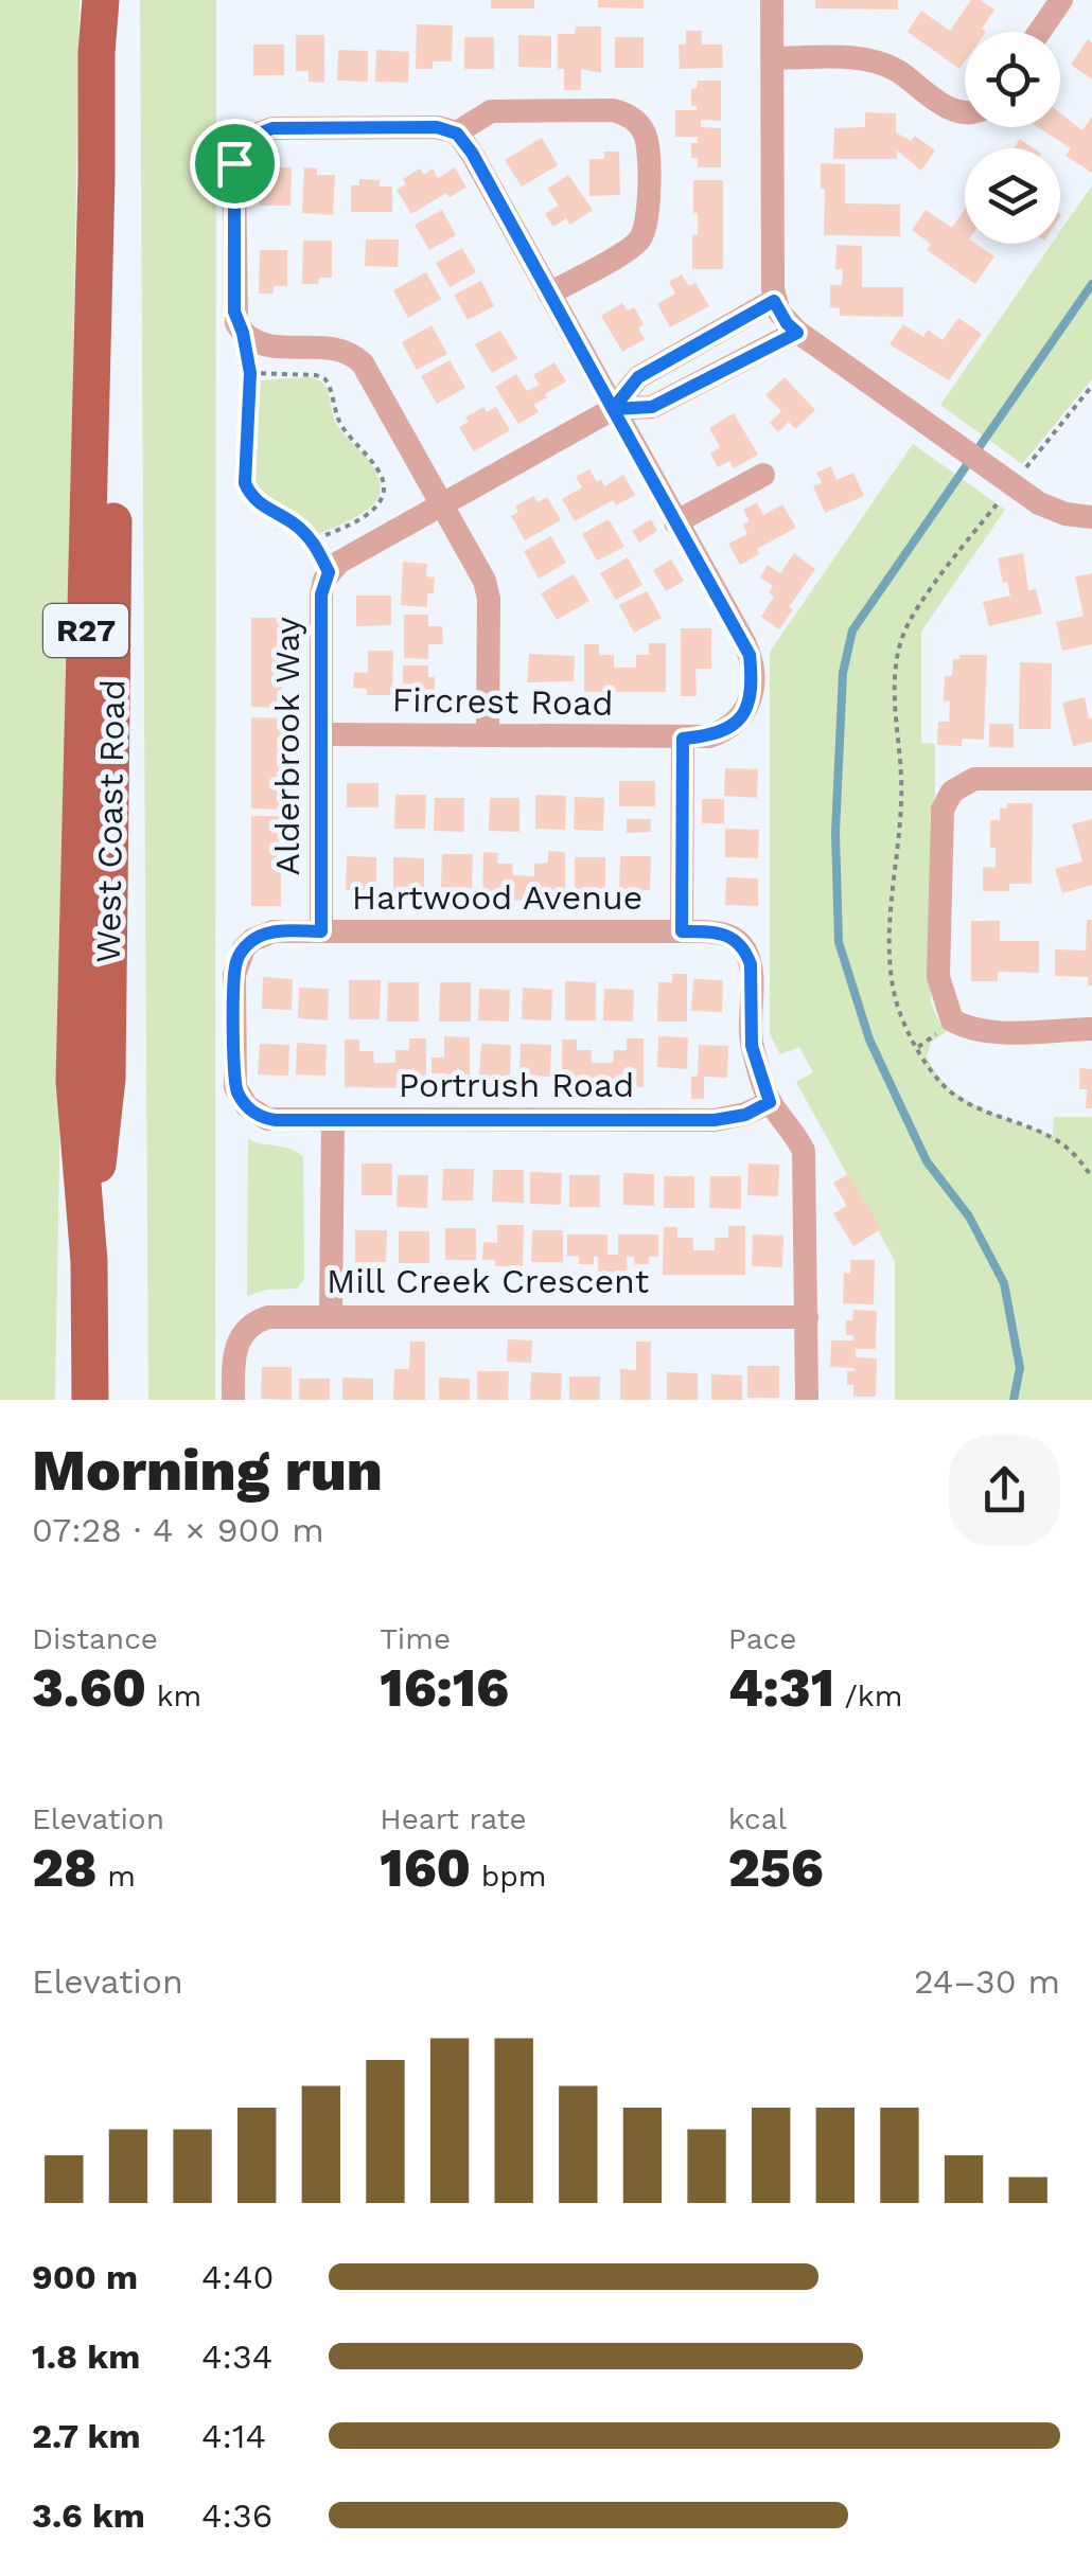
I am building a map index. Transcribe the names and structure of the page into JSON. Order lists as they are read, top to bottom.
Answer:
{
  "streets": {
    "main road": ["R27", "West Coast Road"],
    "street": [
      "Fircrest Road",
      "Alderbrook Way",
      "Hartwood Avenue",
      "Portrush Road",
      "Mill Creek Crescent"
    ]
  },
  "crossings": [
    ["Fircrest Road", "Alderbrook Way"],
    ["Alderbrook Way", "Hartwood Avenue"],
    ["Hartwood Avenue", "Portrush Road"],
    ["Hartwood Avenue", "Mill Creek Crescent"]
  ],
  "page": {
    "heading": ["Morning run", "07:28 · 4 × 900 m"],
    "stats": [
      ["Distance", "3.60 km"],
      ["Time", "16:16"],
      ["Pace", "4:31 /km"],
      ["Elevation", "28 m"],
      ["Heart rate", "160 bpm"],
      ["kcal", "256"]
    ],
    "chart": ["Elevation", "24–30 m"],
    "list": [
      {
        "name": "900 m",
        "note": "4:40"
      },
      {
        "name": "1.8 km",
        "note": "4:34"
      },
      {
        "name": "2.7 km",
        "note": "4:14"
      },
      {
        "name": "3.6 km",
        "note": "4:36"
      }
    ]
  }
}
